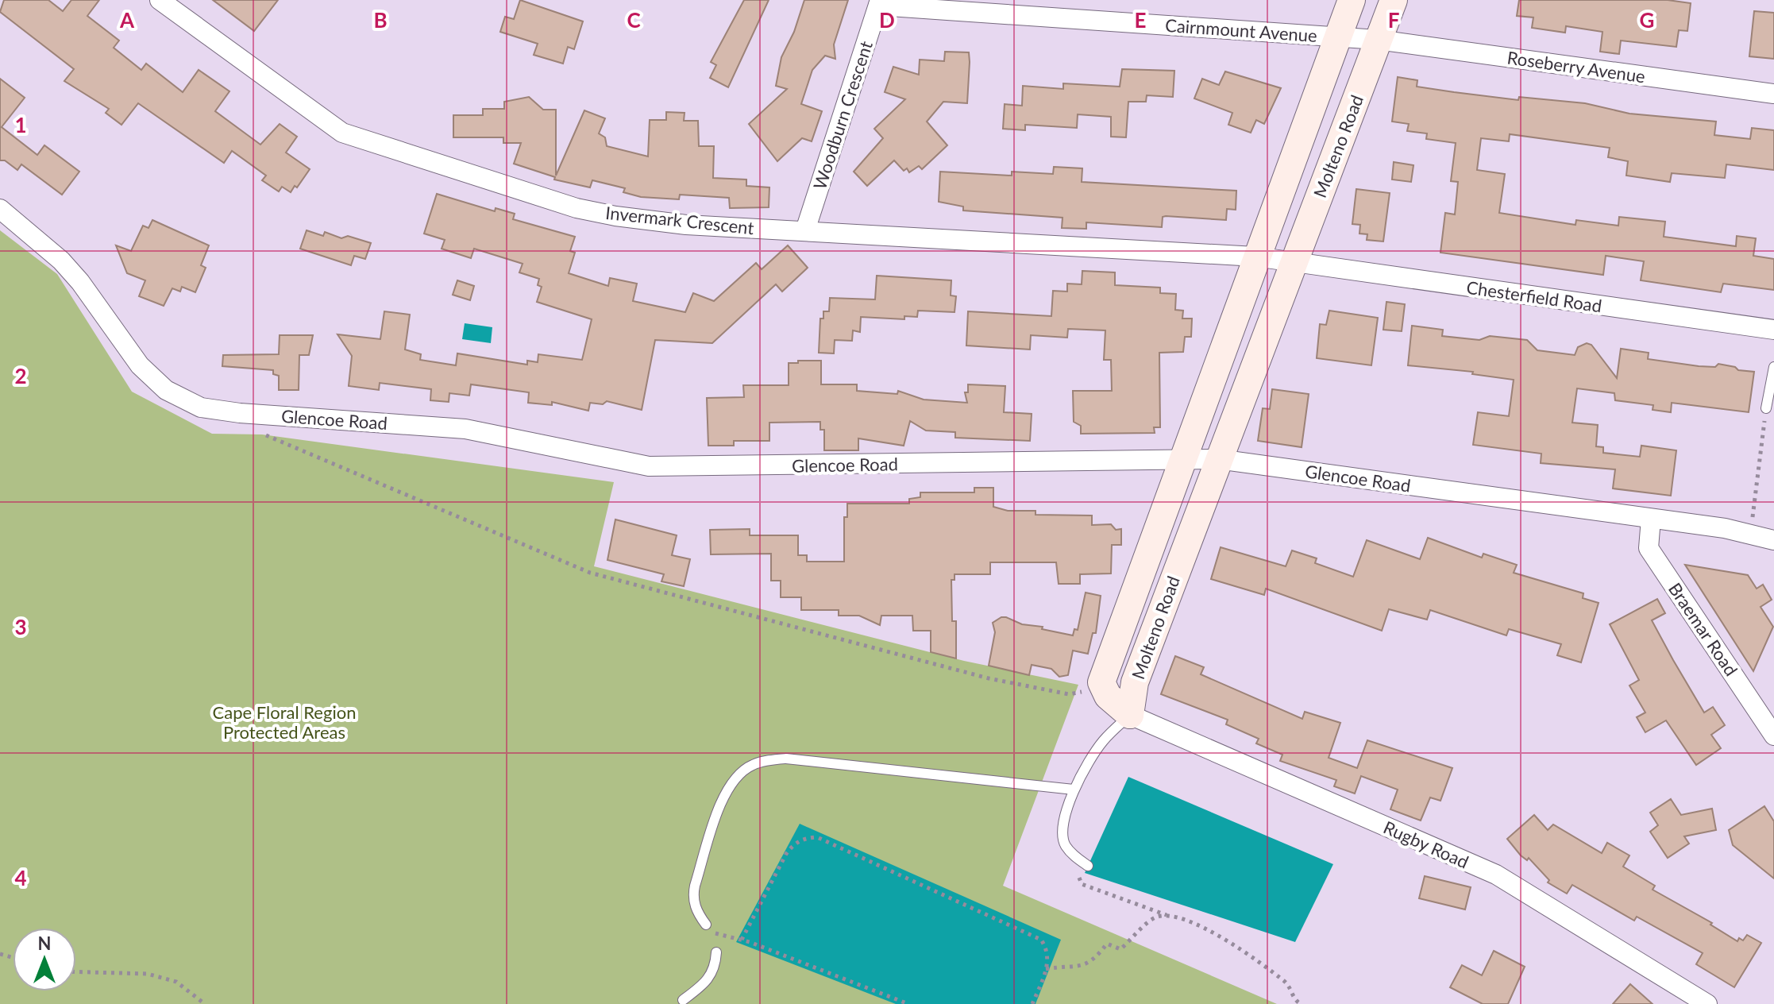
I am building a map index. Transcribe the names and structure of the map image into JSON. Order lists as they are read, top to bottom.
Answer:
{
  "streets": {
    "street": [
      "Cairnmount Avenue",
      "Roseberry Avenue",
      "Woodburn Crescent",
      "Molteno Road",
      "Invermark Crescent",
      "Chesterfield Road",
      "Glencoe Road",
      "Braemar Road",
      "Rugby Road"
    ]
  },
  "crossings": [
    ["Cairnmount Avenue", "Roseberry Avenue"],
    ["Cairnmount Avenue", "Woodburn Crescent"],
    ["Cairnmount Avenue", "Molteno Road"],
    ["Roseberry Avenue", "Molteno Road"],
    ["Woodburn Crescent", "Invermark Crescent"],
    ["Molteno Road", "Invermark Crescent"],
    ["Molteno Road", "Chesterfield Road"],
    ["Molteno Road", "Glencoe Road"],
    ["Molteno Road", "Rugby Road"],
    ["Invermark Crescent", "Chesterfield Road"],
    ["Glencoe Road", "Braemar Road"]
  ],
  "parks": ["Cape Floral Region Protected Areas"],
  "north": "top",
  "grid": {
    "columns": [
      "A",
      "B",
      "C",
      "D",
      "E",
      "F",
      "G"
    ],
    "rows": [
      "1",
      "2",
      "3",
      "4"
    ]
  }
}
